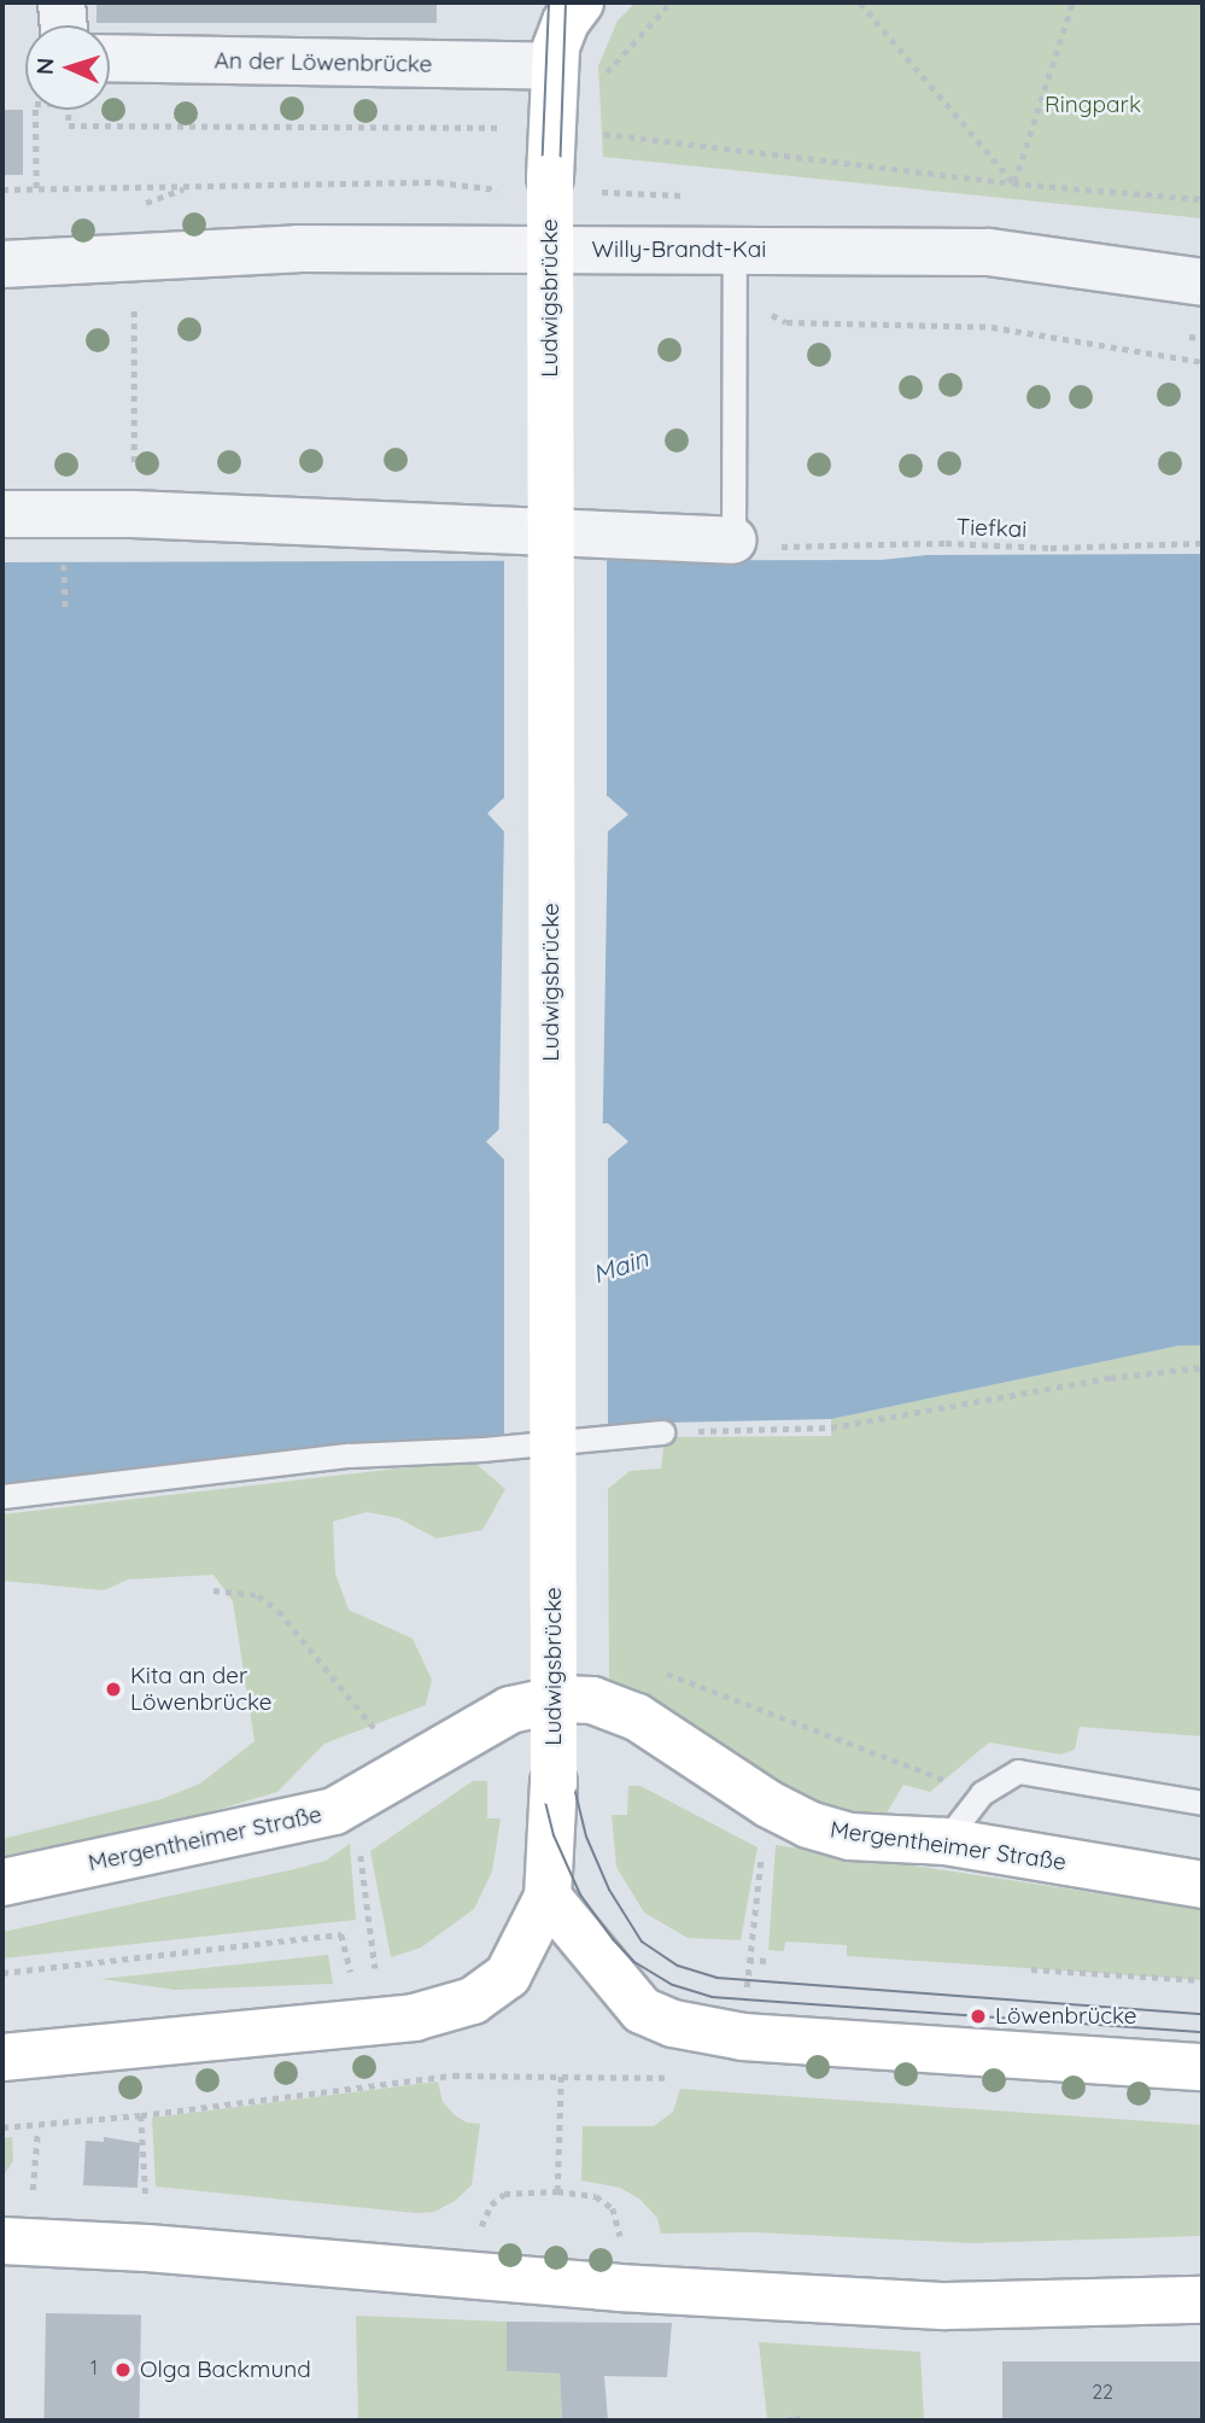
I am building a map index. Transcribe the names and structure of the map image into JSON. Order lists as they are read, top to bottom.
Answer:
{
  "streets": {
    "main road": ["Ludwigsbrücke", "Mergentheimer Straße"],
    "street": ["An der Löwenbrücke", "Willy-Brandt-Kai"],
    "path": ["Tiefkai"]
  },
  "crossings": [
    ["An der Löwenbrücke", "Ludwigsbrücke"]
  ],
  "water": ["Main"],
  "parks": ["Ringpark"],
  "places": ["Kita an der Löwenbrücke", "Löwenbrücke", "Olga Backmund"],
  "house_numbers": ["1", "22"],
  "north": "left"
}
